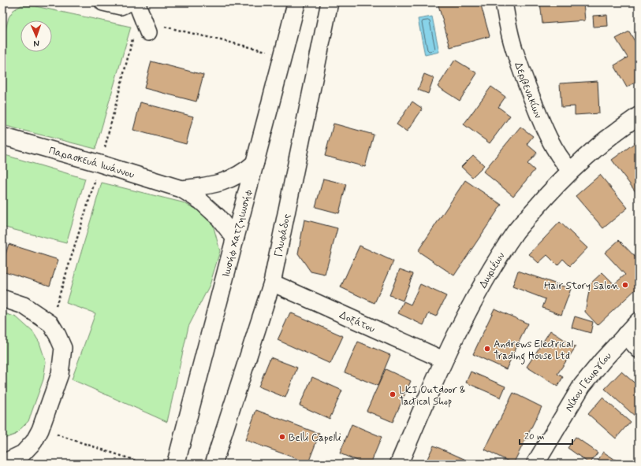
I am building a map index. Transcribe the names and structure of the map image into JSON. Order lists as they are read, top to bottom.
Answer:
{
  "streets": {
    "street": [
      "Δερβενακίων",
      "Παρασκευά Ιωάννου",
      "Ιωσήφ Χατζηιωσήφ",
      "Γλυφάδος",
      "Δωριέων",
      "Δοξάτου",
      "Νίκου Γεωργίου"
    ]
  },
  "crossings": [
    ["Δερβενακίων", "Δωριέων"],
    ["Παρασκευά Ιωάννου", "Ιωσήφ Χατζηιωσήφ"],
    ["Γλυφάδος", "Δοξάτου"],
    ["Δωριέων", "Δοξάτου"]
  ],
  "places": [
    "Hair Story Salon",
    "Andrews Electrical Trading House Ltd",
    "LKI Outdoor & Tactical Shop",
    "Belli Capelli"
  ],
  "scale_bar": "20 m",
  "north": "bottom"
}
